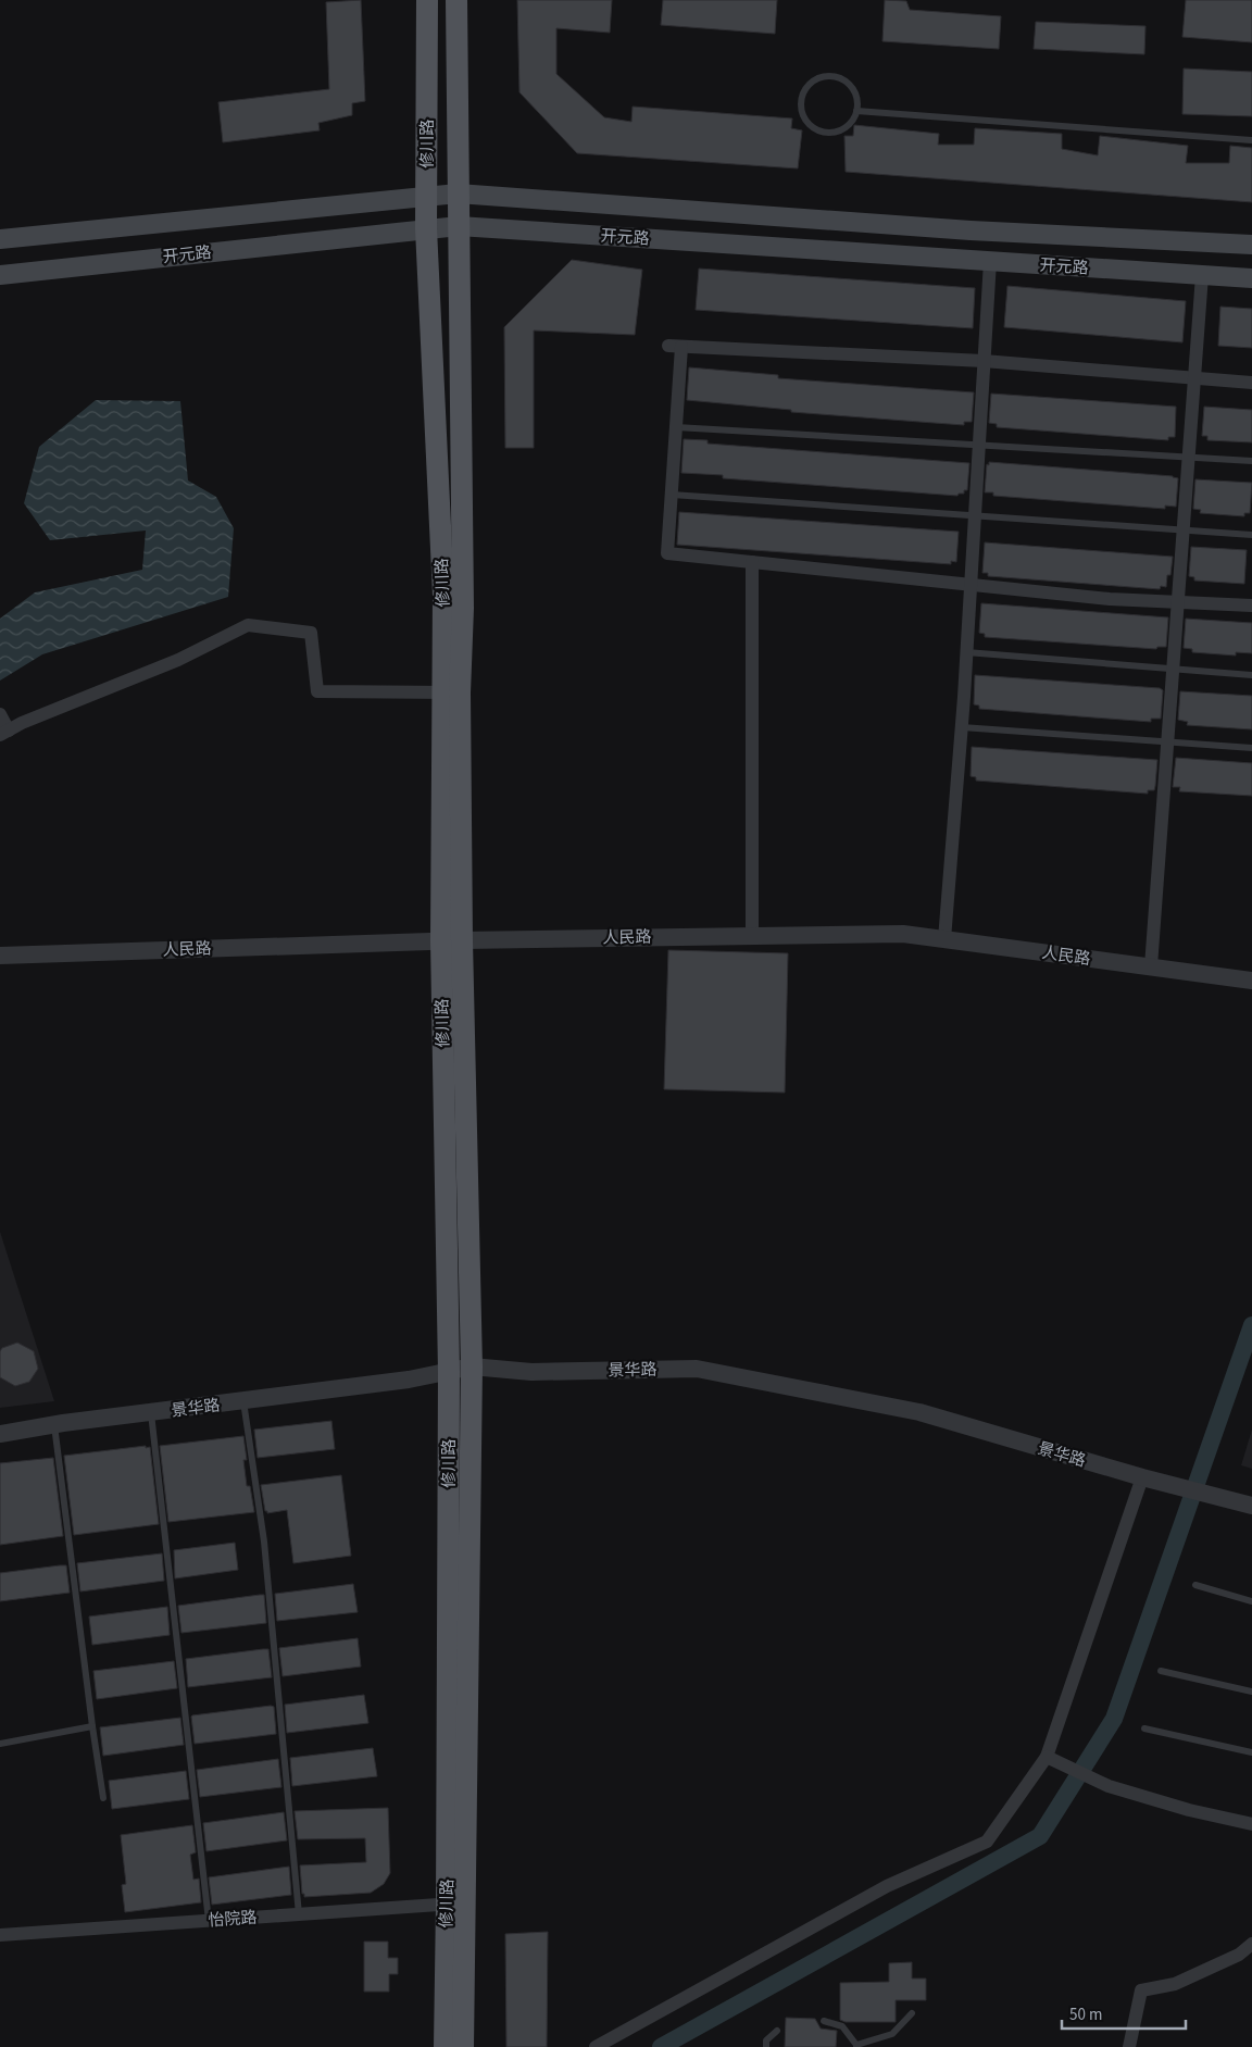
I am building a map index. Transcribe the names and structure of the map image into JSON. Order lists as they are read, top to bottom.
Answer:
{
  "streets": {
    "main road": ["修川路", "开元路"],
    "street": ["人民路", "景华路", "怡院路"]
  },
  "crossings": [
    ["修川路", "开元路"],
    ["修川路", "人民路"],
    ["修川路", "景华路"],
    ["修川路", "怡院路"]
  ],
  "scale_bar": "50 m"
}
